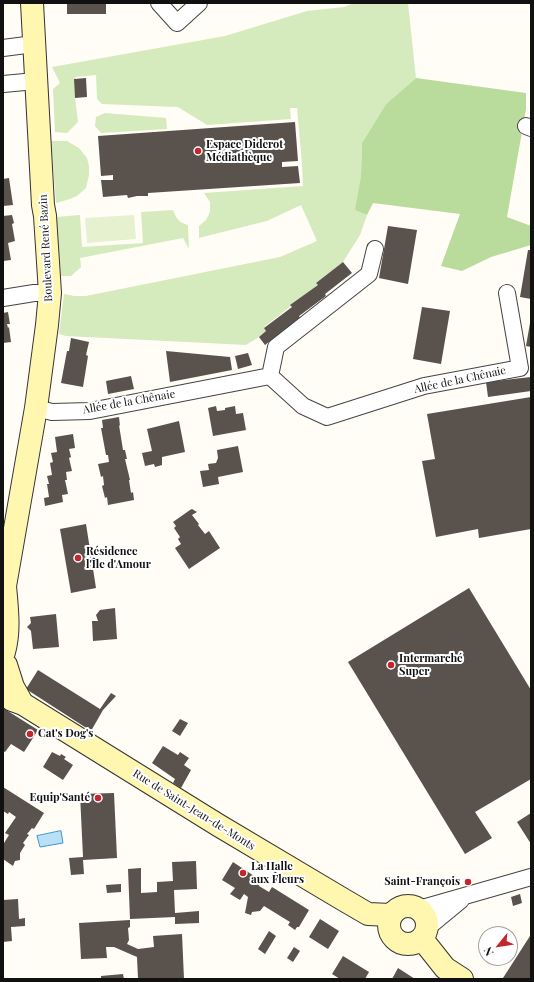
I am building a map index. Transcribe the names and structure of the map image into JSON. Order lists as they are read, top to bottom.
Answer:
{
  "streets": {
    "main road": ["Boulevard René Bazin", "Rue de Saint-Jean-de-Monts"],
    "street": ["Allée de la Chênaie"]
  },
  "crossings": [
    ["Boulevard René Bazin", "Allée de la Chênaie"],
    ["Boulevard René Bazin", "Rue de Saint-Jean-de-Monts"]
  ],
  "places": [
    "Espace Diderot Médiathèque",
    "Résidence l'Île d'Amour",
    "Intermarché Super",
    "Cat's Dog's",
    "Equip'Santé",
    "La Halle aux Fleurs",
    "Saint-François"
  ],
  "north": "bottom left"
}
